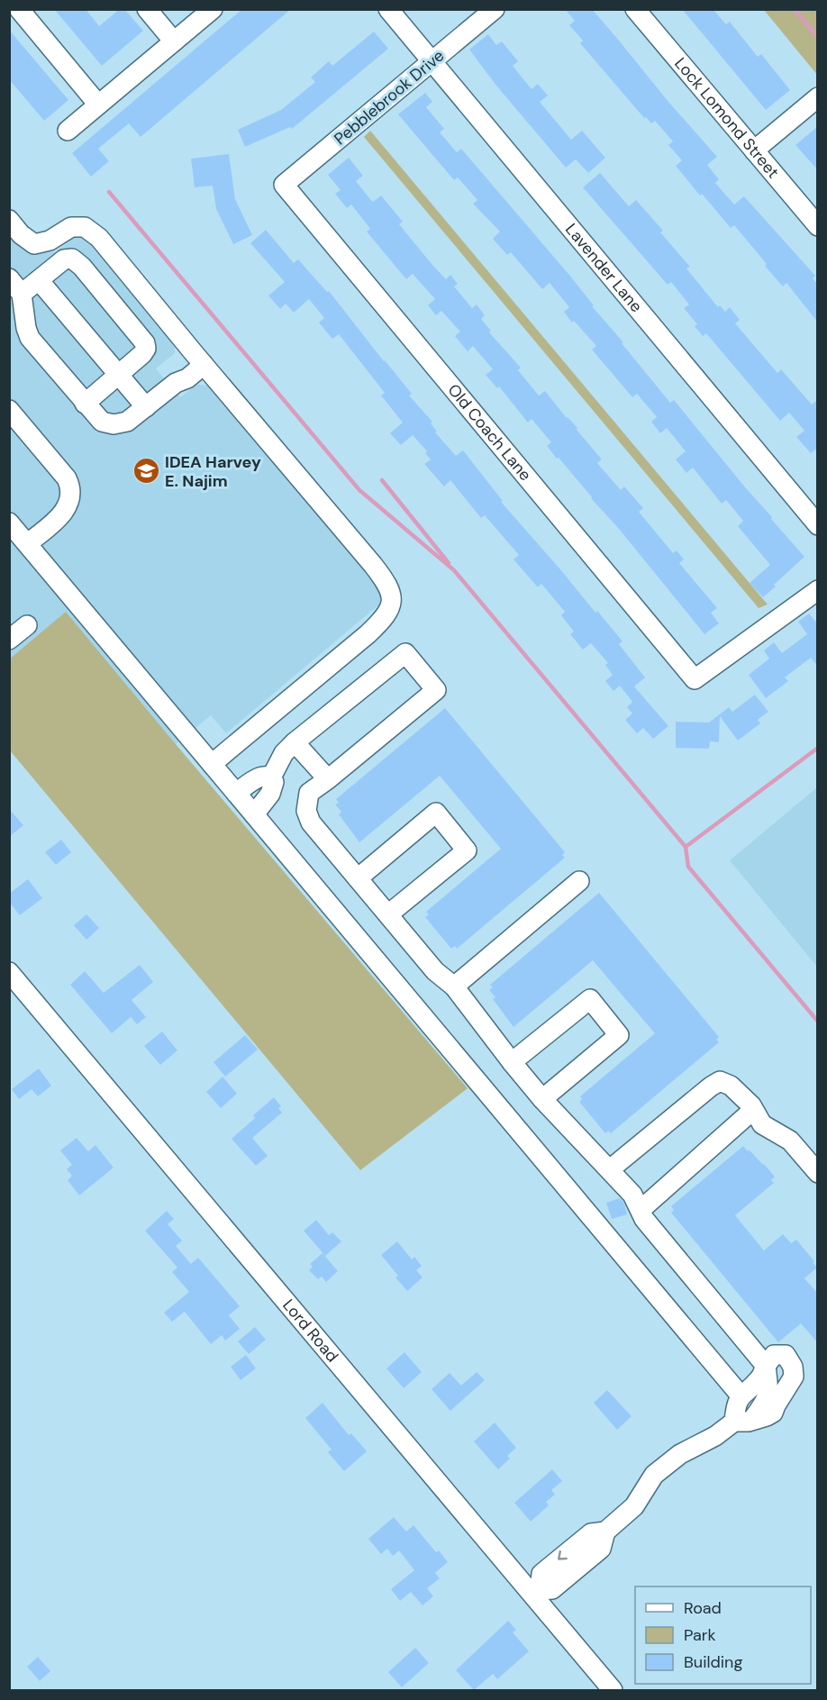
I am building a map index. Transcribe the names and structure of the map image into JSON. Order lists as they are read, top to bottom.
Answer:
{
  "streets": {
    "street": [
      "Pebblebrook Drive",
      "Lock Lomond Street",
      "Lavender Lane",
      "Old Coach Lane",
      "Lord Road"
    ]
  },
  "crossings": [
    ["Pebblebrook Drive", "Lavender Lane"],
    ["Pebblebrook Drive", "Old Coach Lane"]
  ],
  "places": {
    "school or university": ["IDEA Harvey E. Najim"]
  },
  "legend": ["Road", "Park", "Building"]
}
